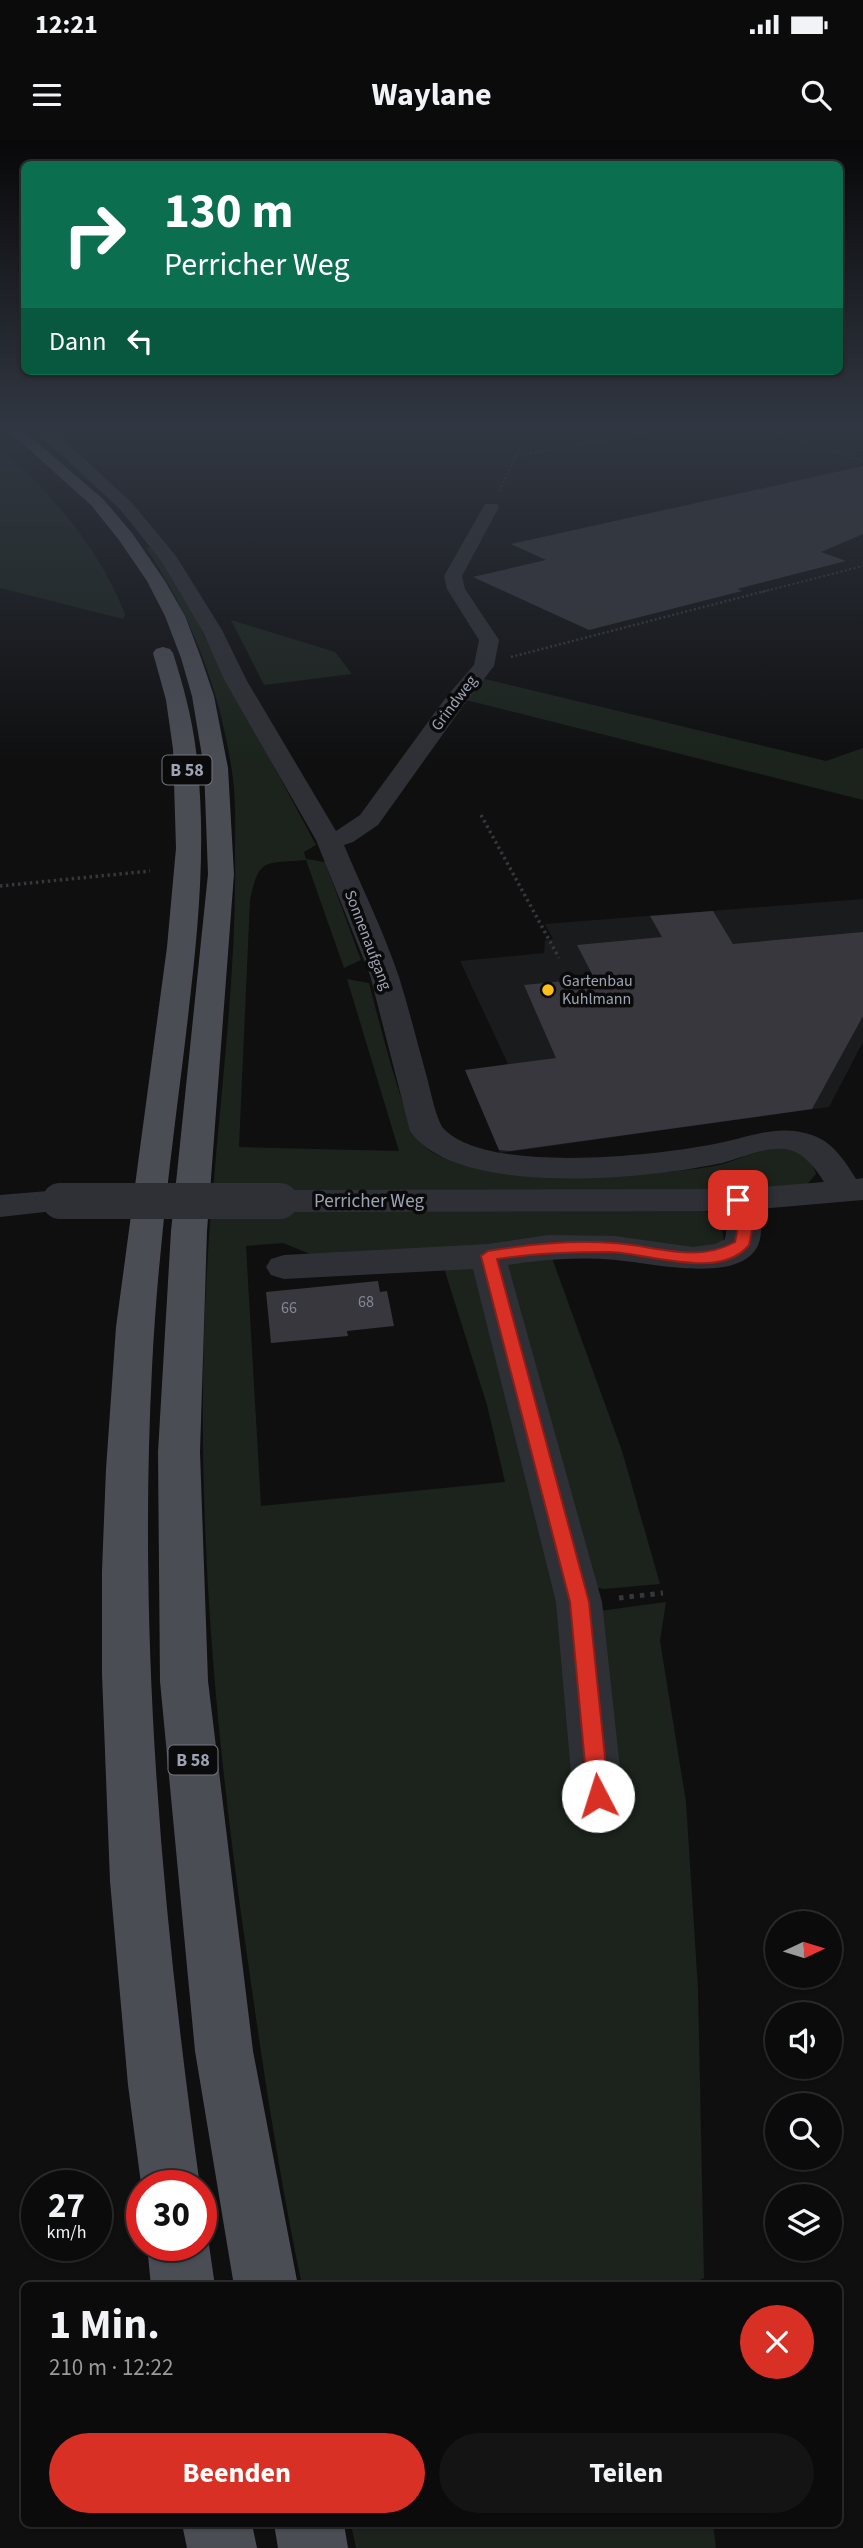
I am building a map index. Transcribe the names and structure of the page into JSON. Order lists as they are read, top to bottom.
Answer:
{
  "streets": {
    "main road": ["B 58"],
    "street": ["Grindweg", "Sonnenaufgang", "Perricher Weg"]
  },
  "crossings": [
    ["Grindweg", "Sonnenaufgang"],
    ["Sonnenaufgang", "Perricher Weg"]
  ],
  "places": ["Gartenbau Kuhlmann"],
  "house_numbers": ["68", "66"],
  "north": "right",
  "page": {
    "status": "12:21",
    "header": "Waylane",
    "turn": ["130 m", "Perricher Weg"],
    "then": "Dann",
    "speed": "27 km/h",
    "limit": "30",
    "heading": ["1 Min.", "210 m · 12:22"],
    "buttons": ["Beenden", "Teilen"]
  }
}
